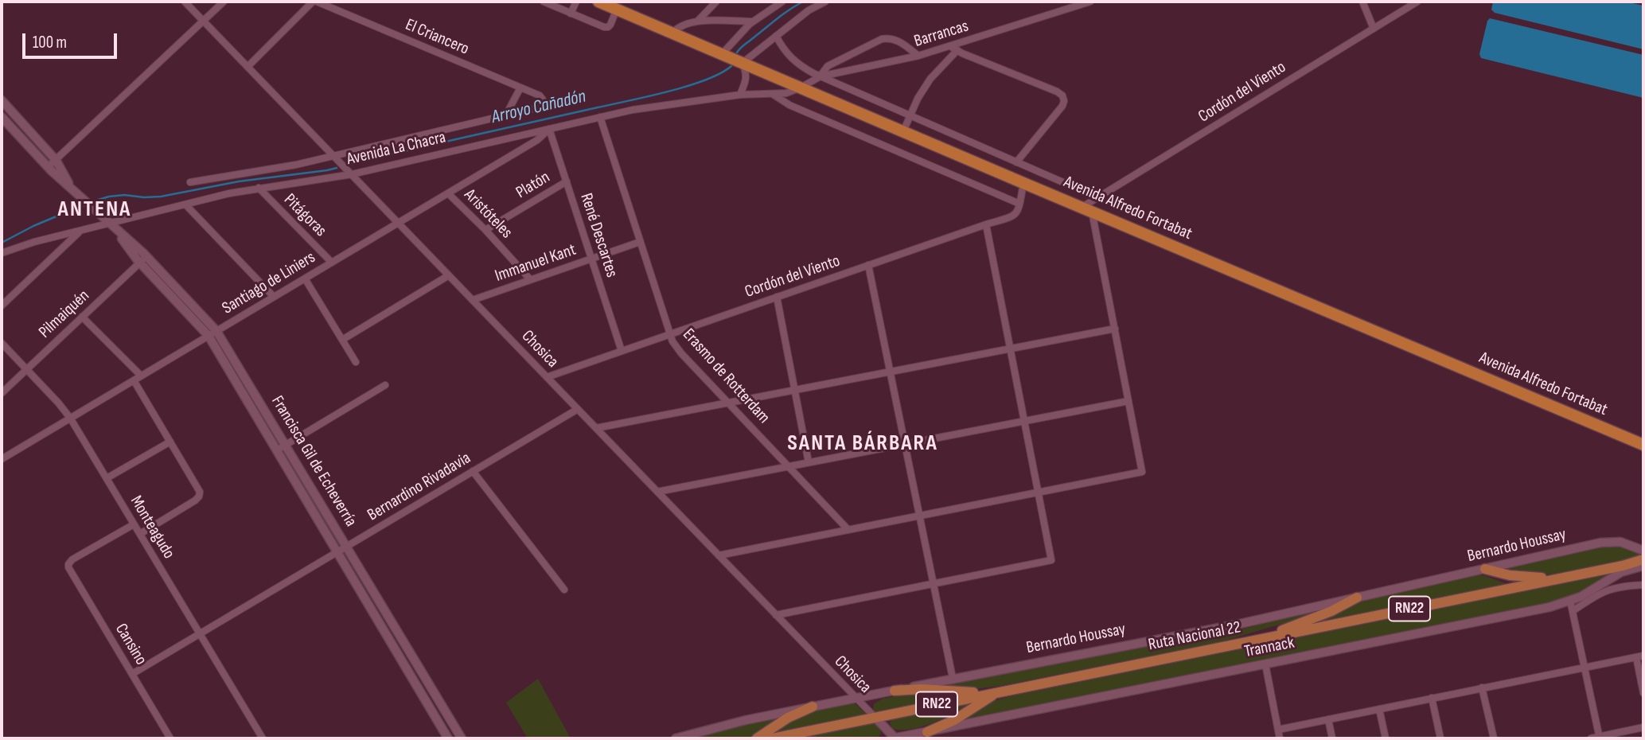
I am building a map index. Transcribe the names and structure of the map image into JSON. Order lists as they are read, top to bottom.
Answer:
{
  "streets": {
    "highway": ["Avenida Alfredo Fortabat"],
    "main road": ["RN22", "Ruta Nacional 22"],
    "street": [
      "Barrancas",
      "El Criancero",
      "Cordón del Viento",
      "Avenida La Chacra",
      "Platón",
      "Aristóteles",
      "Pitágoras",
      "René Descartes",
      "Immanuel Kant",
      "Santiago de Liniers",
      "Pilmaiquén",
      "Chosica",
      "Erasmo de Rotterdam",
      "Francisca Gil de Echeverría",
      "Bernardino Rivadavia",
      "Monteagudo",
      "Bernardo Houssay",
      "Cansino",
      "Trannack"
    ]
  },
  "crossings": [
    ["Barrancas", "Avenida La Chacra"],
    ["Barrancas", "Avenida Alfredo Fortabat"],
    ["El Criancero", "Avenida La Chacra"],
    ["Cordón del Viento", "Avenida Alfredo Fortabat"],
    ["Cordón del Viento", "René Descartes"],
    ["Cordón del Viento", "Chosica"],
    ["Cordón del Viento", "Erasmo de Rotterdam"],
    ["Avenida La Chacra", "Avenida Alfredo Fortabat"],
    ["Avenida La Chacra", "Pitágoras"],
    ["Avenida La Chacra", "René Descartes"],
    ["Avenida La Chacra", "Santiago de Liniers"],
    ["Avenida La Chacra", "Chosica"],
    ["Avenida La Chacra", "Erasmo de Rotterdam"],
    ["Avenida La Chacra", "Francisca Gil de Echeverría"],
    ["Platón", "Aristóteles"],
    ["Platón", "René Descartes"],
    ["Aristóteles", "Immanuel Kant"],
    ["Aristóteles", "Santiago de Liniers"],
    ["Pitágoras", "Santiago de Liniers"],
    ["René Descartes", "Immanuel Kant"],
    ["René Descartes", "Santiago de Liniers"],
    ["Immanuel Kant", "Chosica"],
    ["Immanuel Kant", "Erasmo de Rotterdam"],
    ["Santiago de Liniers", "Chosica"],
    ["Santiago de Liniers", "Francisca Gil de Echeverría"],
    ["Santiago de Liniers", "Monteagudo"],
    ["Pilmaiquén", "Francisca Gil de Echeverría"],
    ["Pilmaiquén", "Monteagudo"],
    ["Chosica", "Bernardino Rivadavia"],
    ["Chosica", "Bernardo Houssay"],
    ["Chosica", "Ruta Nacional 22"],
    ["Francisca Gil de Echeverría", "Bernardino Rivadavia"],
    ["Bernardino Rivadavia", "Monteagudo"],
    ["Bernardino Rivadavia", "Cansino"],
    ["Monteagudo", "Cansino"],
    ["Ruta Nacional 22", "Trannack"]
  ],
  "districts": ["ANTENA", "SANTA BÁRBARA"],
  "water": ["Arroyo Cañadón"],
  "scale_bar": "100 m"
}
